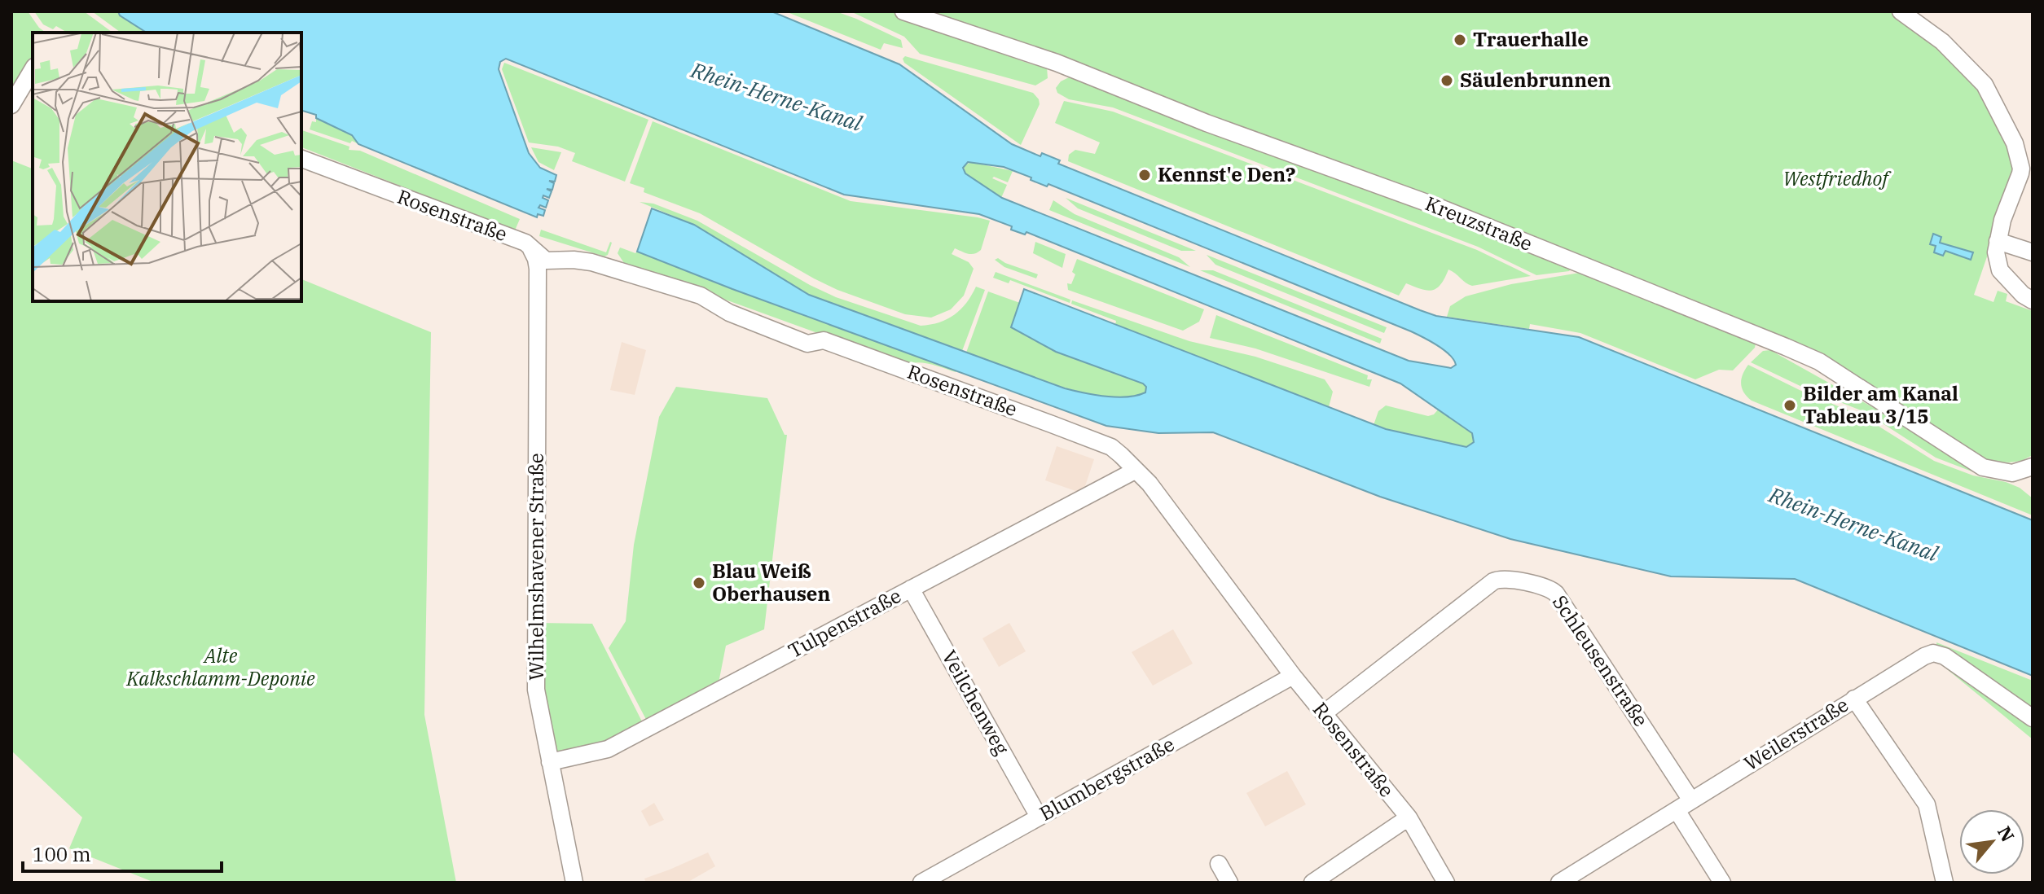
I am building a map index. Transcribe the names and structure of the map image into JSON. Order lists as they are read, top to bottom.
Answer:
{
  "streets": {
    "street": [
      "Rosenstraße",
      "Kreuzstraße",
      "Wilhelmshavener Straße",
      "Tulpenstraße",
      "Schleusenstraße",
      "Veilchenweg",
      "Weilerstraße",
      "Blumbergstraße"
    ]
  },
  "crossings": [
    ["Rosenstraße", "Wilhelmshavener Straße"],
    ["Rosenstraße", "Tulpenstraße"],
    ["Rosenstraße", "Schleusenstraße"],
    ["Rosenstraße", "Blumbergstraße"],
    ["Wilhelmshavener Straße", "Tulpenstraße"],
    ["Tulpenstraße", "Veilchenweg"],
    ["Schleusenstraße", "Weilerstraße"],
    ["Veilchenweg", "Blumbergstraße"]
  ],
  "water": ["Rhein-Herne-Kanal"],
  "parks": ["Westfriedhof", "Alte Kalkschlamm-Deponie"],
  "places": [
    "Trauerhalle",
    "Säulenbrunnen",
    "Kennst'e Den?",
    "Bilder am Kanal Tableau 3/15",
    "Blau Weiß Oberhausen"
  ],
  "scale_bar": "100 m",
  "north": "top right"
}
